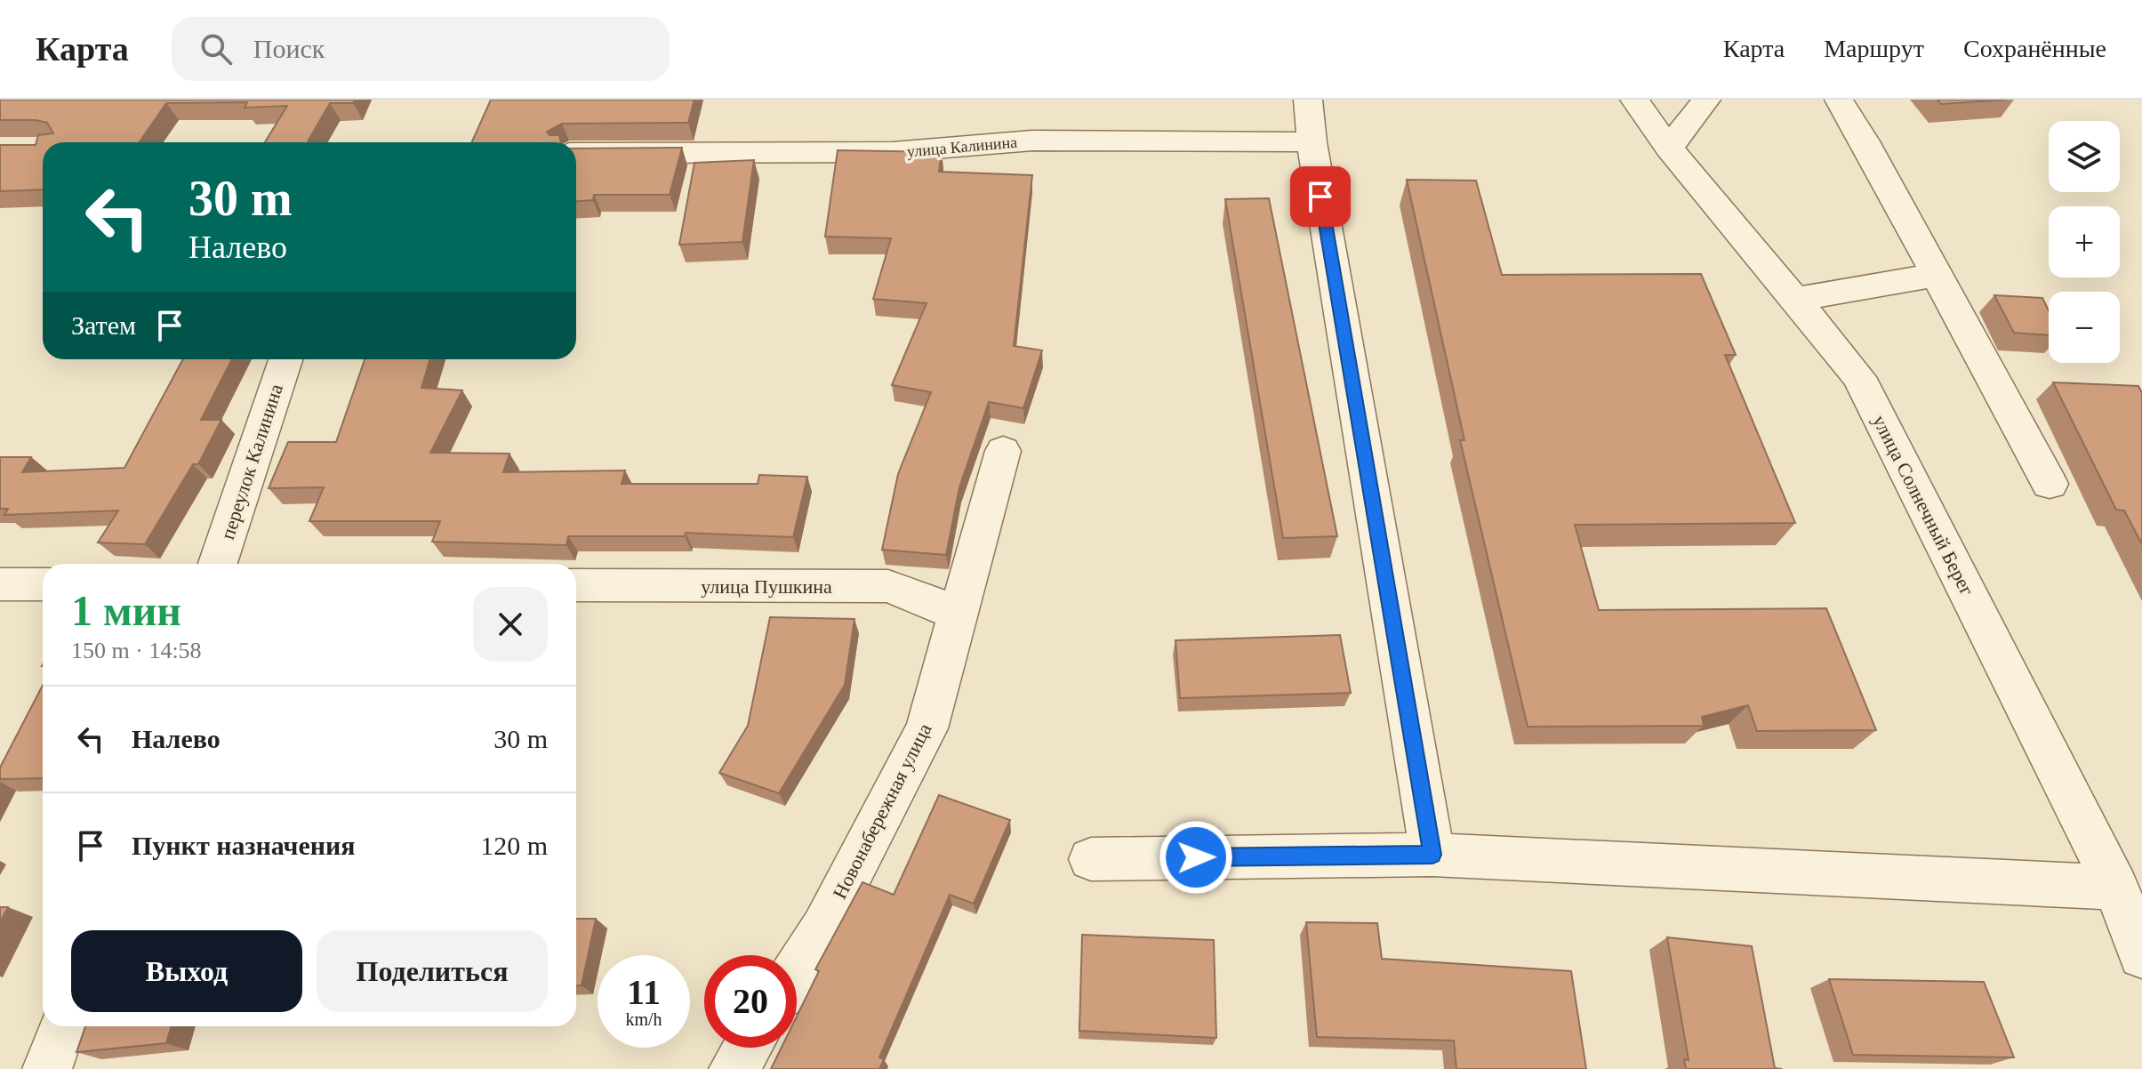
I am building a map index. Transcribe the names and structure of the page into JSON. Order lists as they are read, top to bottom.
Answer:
{
  "streets": {
    "street": [
      "улица Калинина",
      "переулок Калинина",
      "улица Солнечный Берег",
      "улица Пушкина",
      "Новонабережная улица"
    ]
  },
  "crossings": [
    ["улица Пушкина", "Новонабережная улица"]
  ],
  "page": {
    "header": "Карта",
    "search": "Поиск",
    "nav": ["Карта", "Маршрут", "Сохранённые"],
    "map_buttons": ["+", "−"],
    "turn": ["30 m", "Налево"],
    "then": "Затем",
    "heading": ["1 мин", "150 m · 14:58"],
    "list": [
      {
        "name": "Налево",
        "value": "30 m"
      },
      {
        "name": "Пункт назначения",
        "value": "120 m"
      }
    ],
    "buttons": ["Выход", "Поделиться"],
    "speed": "11 km/h",
    "limit": "20"
  }
}
